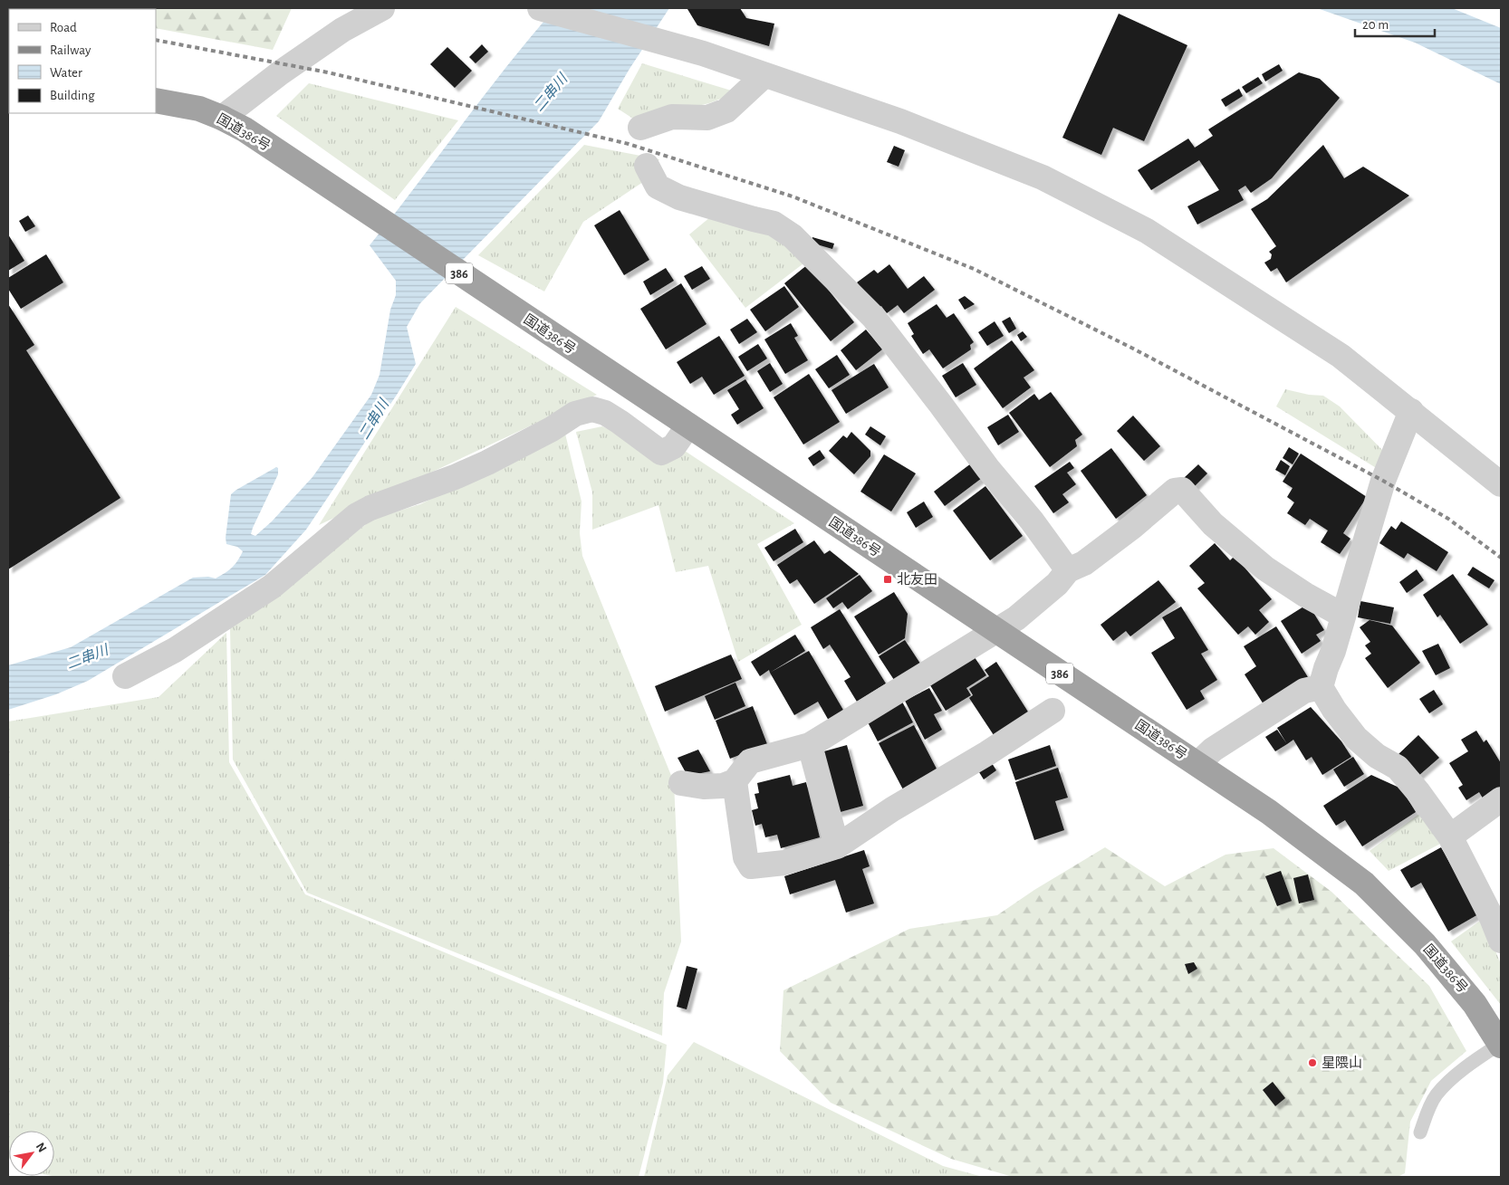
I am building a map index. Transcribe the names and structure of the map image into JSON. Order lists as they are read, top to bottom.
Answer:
{
  "streets": {
    "highway": ["国道386号", "386"]
  },
  "water": ["二串川"],
  "places": {
    "transit": ["北友田"],
    "other": ["星隈山"]
  },
  "legend": [
    "Road",
    "Railway",
    "Water",
    "Building"
  ],
  "scale_bar": "20 m",
  "north": "top right"
}
